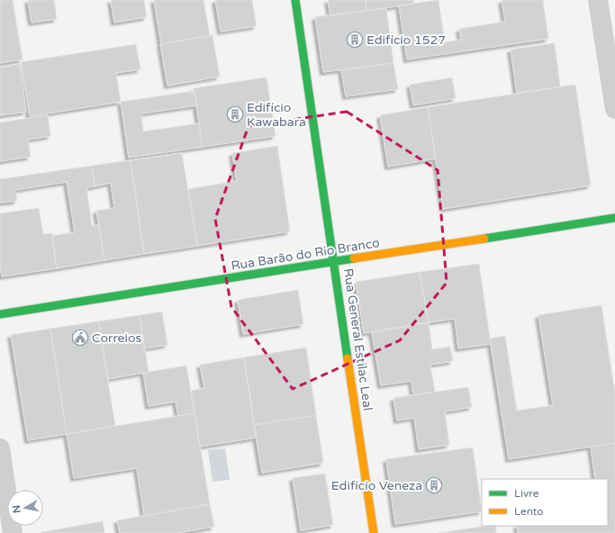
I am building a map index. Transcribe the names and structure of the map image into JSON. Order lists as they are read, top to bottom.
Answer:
{
  "streets": {
    "street": ["Rua Barão do Rio Branco", "Rua General Estilac Leal"]
  },
  "crossings": [
    ["Rua Barão do Rio Branco", "Rua General Estilac Leal"]
  ],
  "places": {
    "building": ["Edifício 1527", "Edifício Kawabara", "Edifício Veneza"],
    "public building": ["Correios"]
  },
  "legend": ["Livre", "Lento"],
  "north": "left"
}
